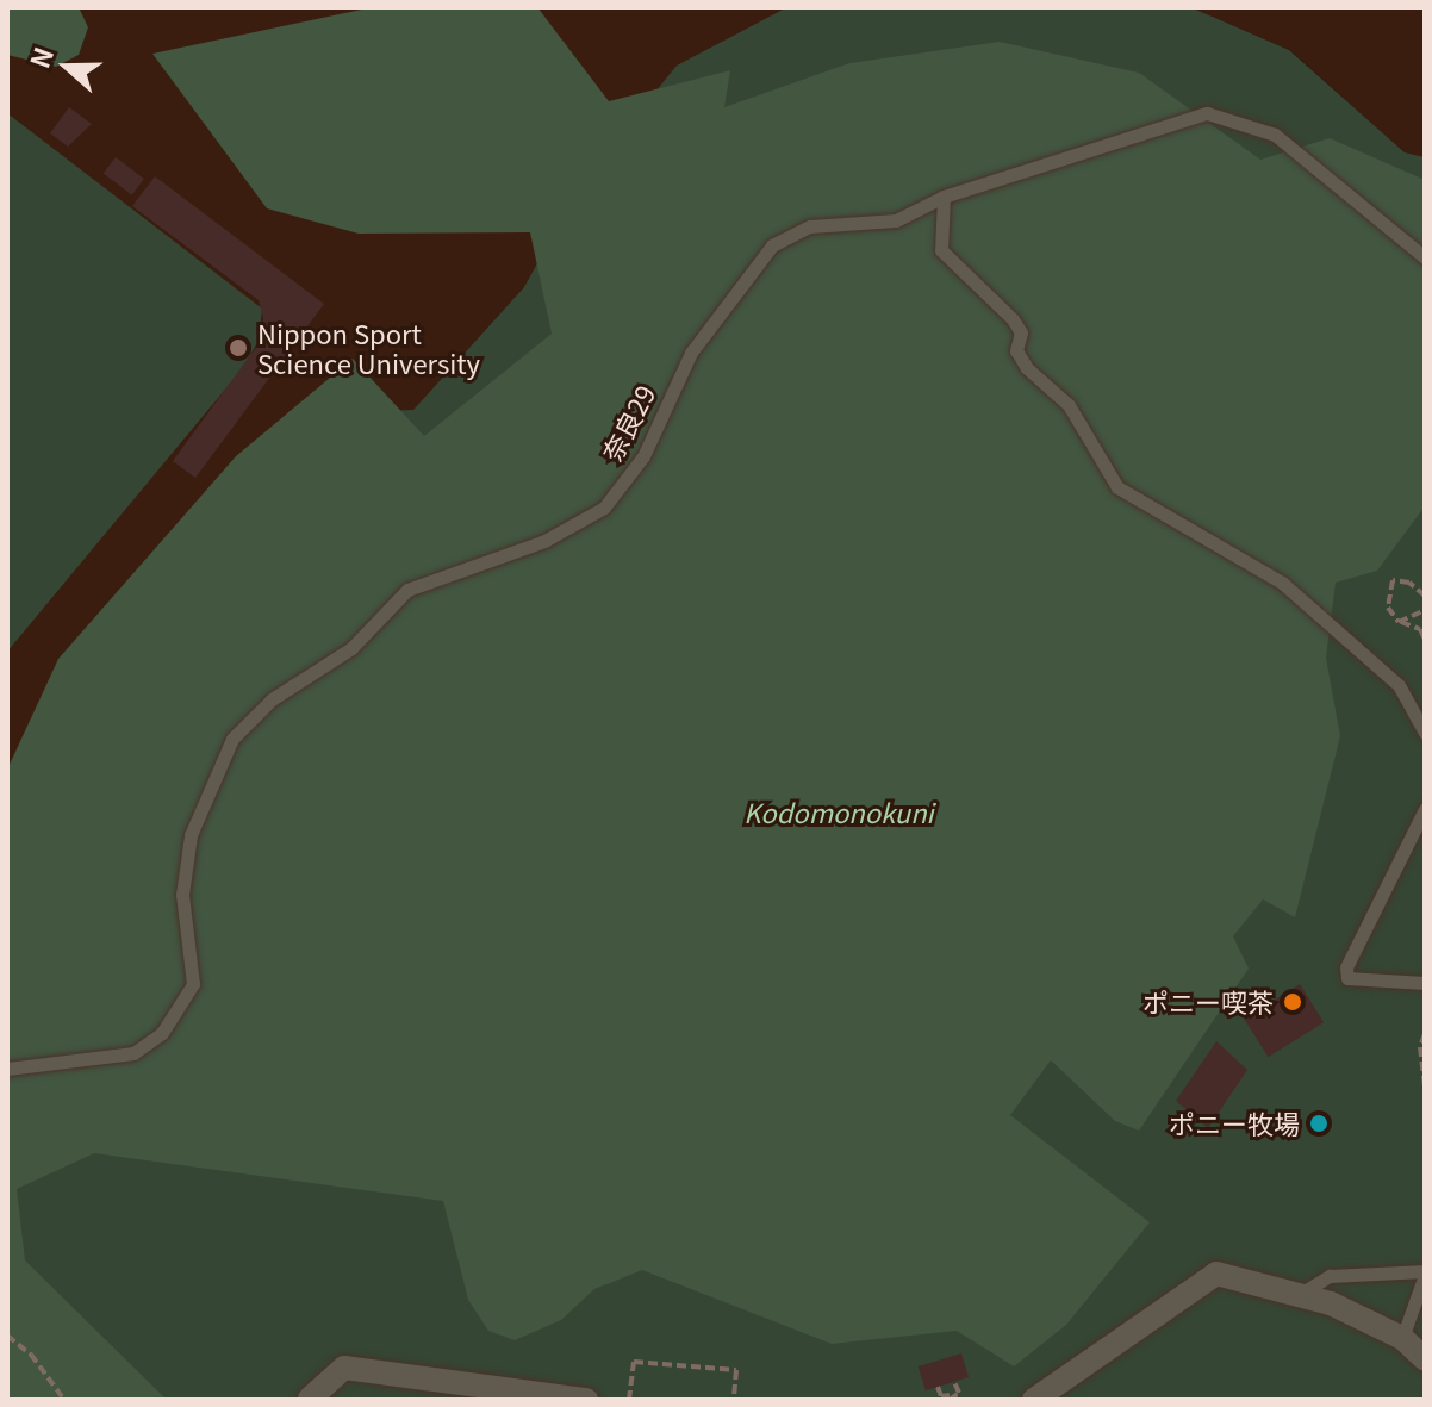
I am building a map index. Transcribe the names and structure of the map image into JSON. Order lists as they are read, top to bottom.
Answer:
{
  "streets": {
    "lane": ["奈良29"]
  },
  "parks": ["Kodomonokuni"],
  "places": ["Nippon Sport Science University", "ポニー喫茶", "ポニー牧場"],
  "north": "left"
}
